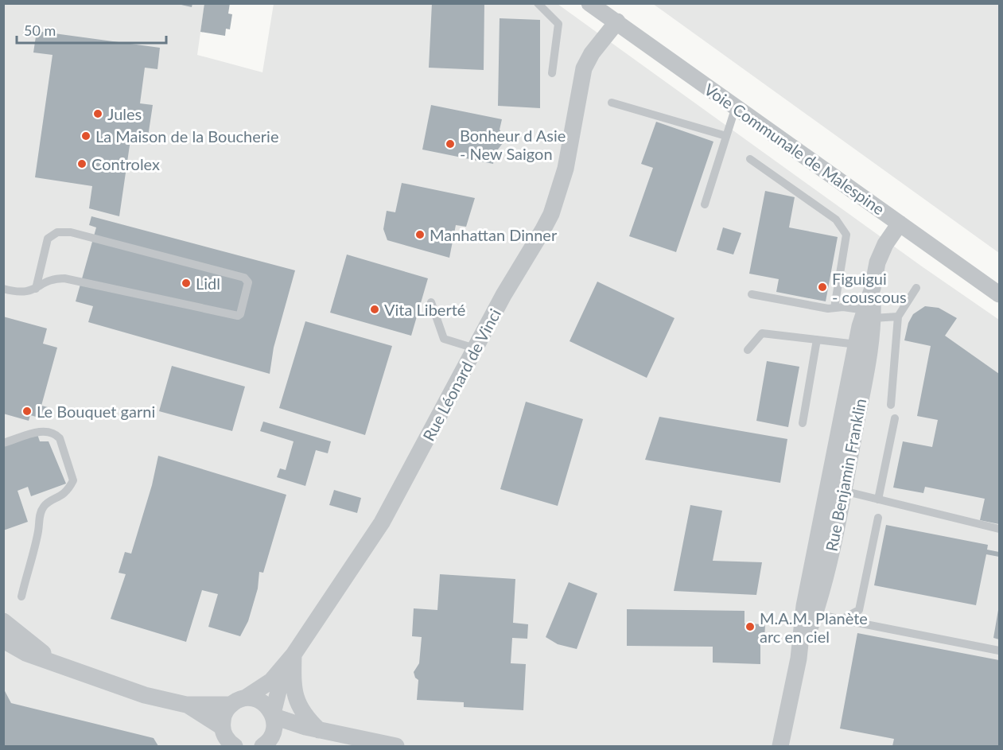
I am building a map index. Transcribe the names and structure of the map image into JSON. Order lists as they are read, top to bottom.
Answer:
{
  "streets": {
    "street": ["Voie Communale de Malespine", "Rue Léonard de Vinci", "Rue Benjamin Franklin"]
  },
  "crossings": [
    ["Voie Communale de Malespine", "Rue Léonard de Vinci"],
    ["Voie Communale de Malespine", "Rue Benjamin Franklin"]
  ],
  "places": [
    "Jules",
    "La Maison de la Boucherie",
    "Bonheur d Asie - New Saigon",
    "Controlex",
    "Manhattan Dinner",
    "Lidl",
    "Figuigui - couscous",
    "Vita Liberté",
    "Le Bouquet garni",
    "M.A.M. Planète arc en ciel"
  ],
  "scale_bar": "50 m"
}
